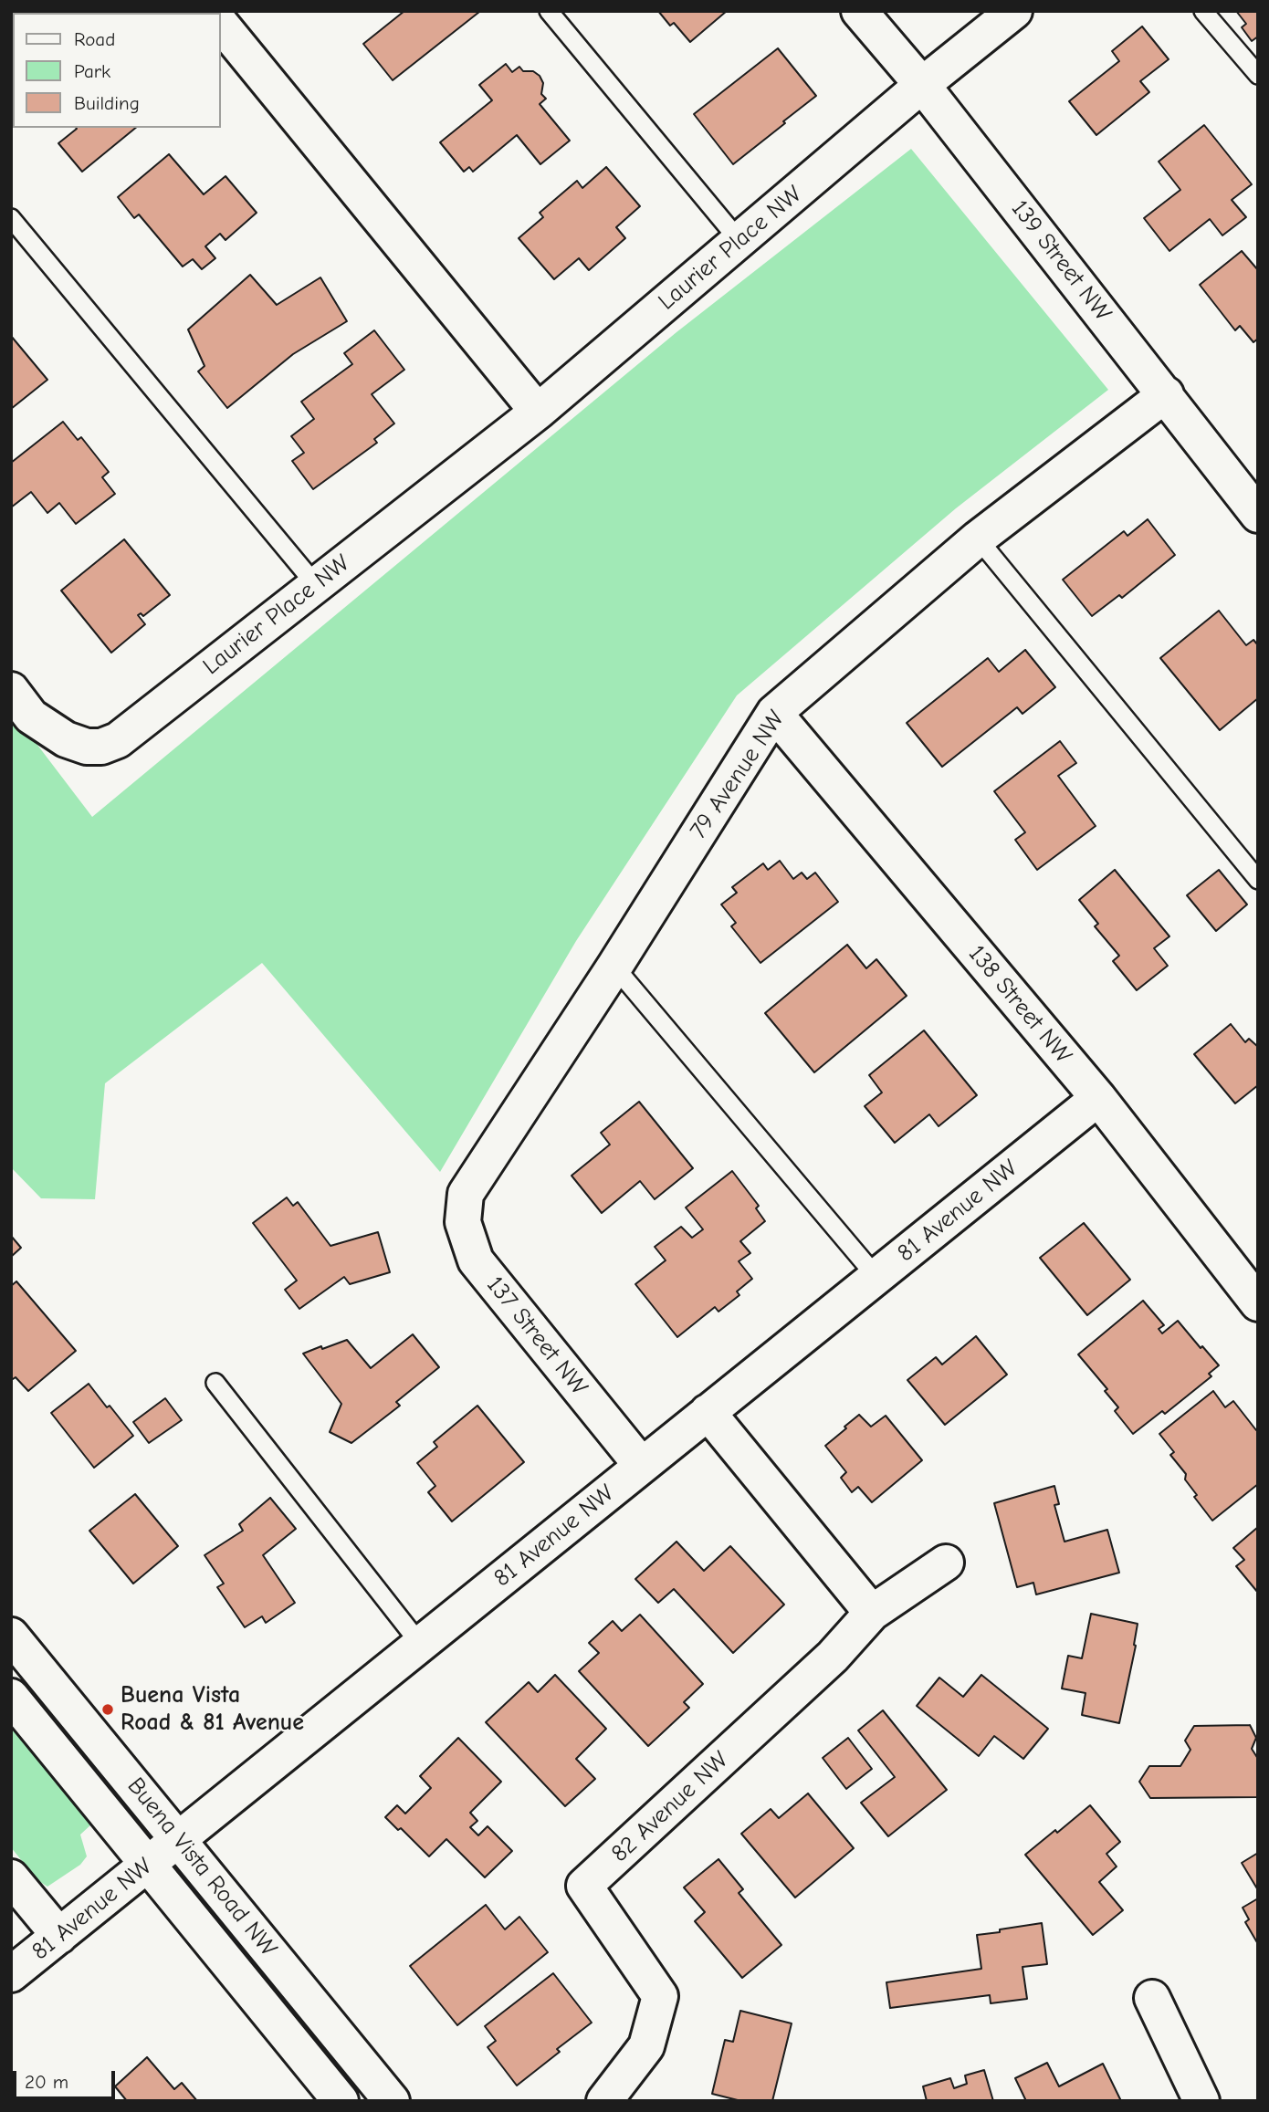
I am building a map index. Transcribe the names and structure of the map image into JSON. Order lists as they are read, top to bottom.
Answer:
{
  "streets": {
    "street": [
      "Laurier Place NW",
      "139 Street NW",
      "79 Avenue NW",
      "138 Street NW",
      "81 Avenue NW",
      "137 Street NW",
      "82 Avenue NW",
      "Buena Vista Road NW"
    ]
  },
  "crossings": [
    ["Laurier Place NW", "139 Street NW"],
    ["139 Street NW", "79 Avenue NW"],
    ["79 Avenue NW", "138 Street NW"],
    ["79 Avenue NW", "137 Street NW"],
    ["138 Street NW", "81 Avenue NW"],
    ["81 Avenue NW", "137 Street NW"],
    ["81 Avenue NW", "Buena Vista Road NW"]
  ],
  "places": ["Buena Vista Road & 81 Avenue"],
  "legend": ["Road", "Park", "Building"],
  "scale_bar": "20 m"
}
